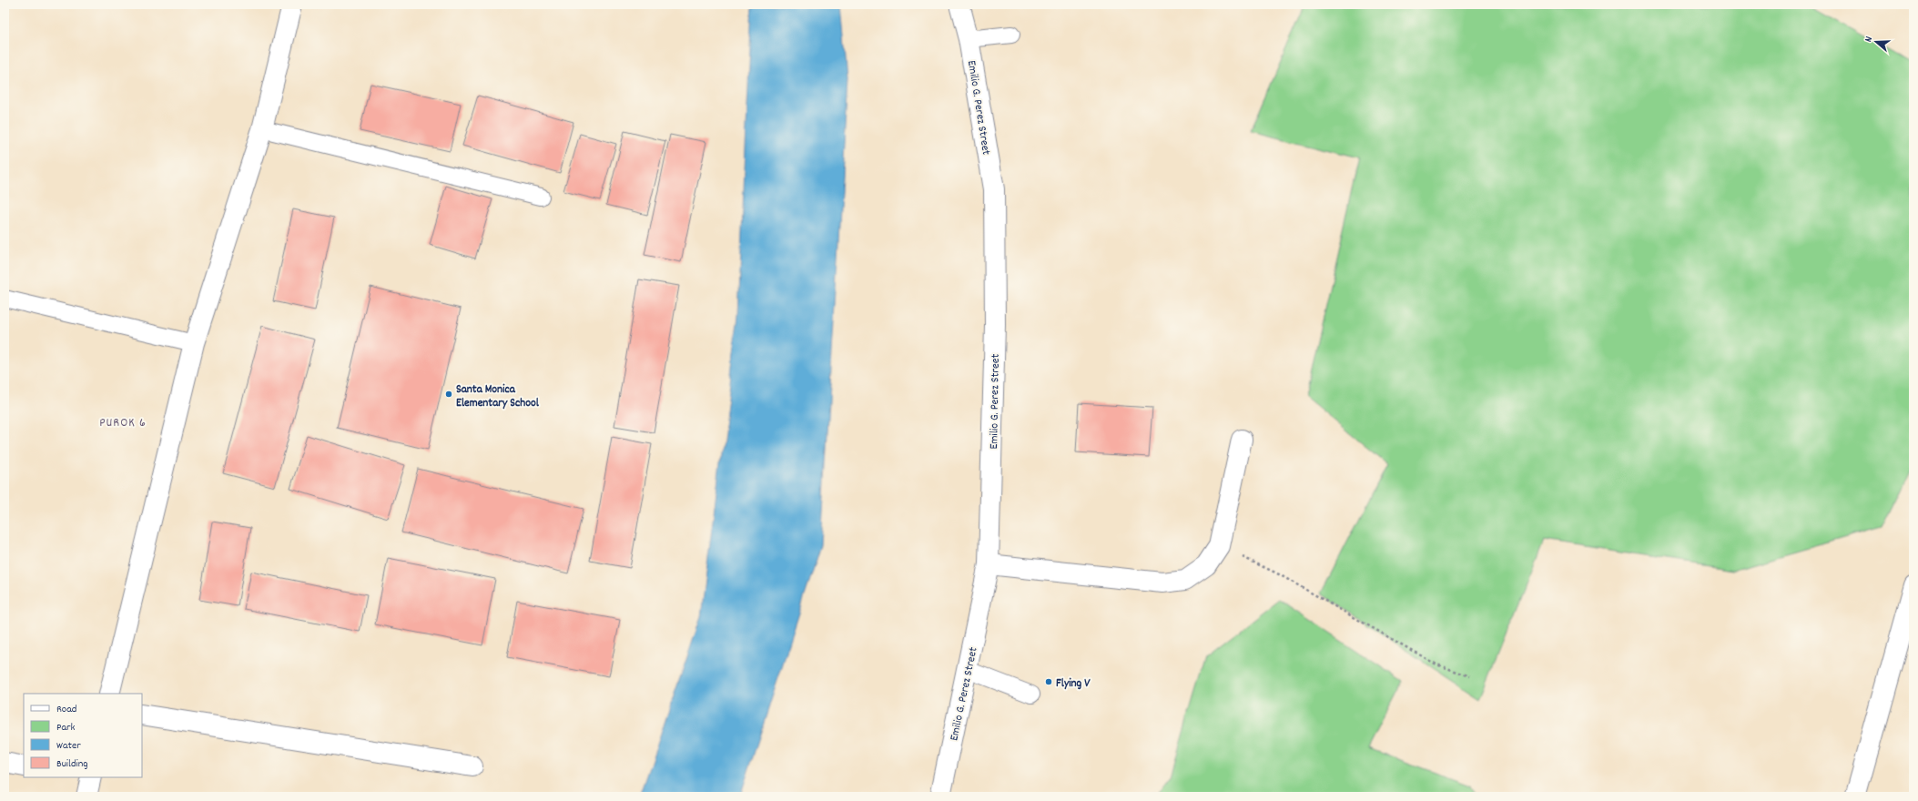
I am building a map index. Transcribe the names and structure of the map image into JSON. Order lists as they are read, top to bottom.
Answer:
{
  "streets": {
    "main road": ["Emilio G. Perez Street"]
  },
  "districts": ["PUROK 6"],
  "places": ["Santa Monica Elementary School", "Flying V"],
  "legend": [
    "Road",
    "Park",
    "Water",
    "Building"
  ],
  "north": "left"
}
